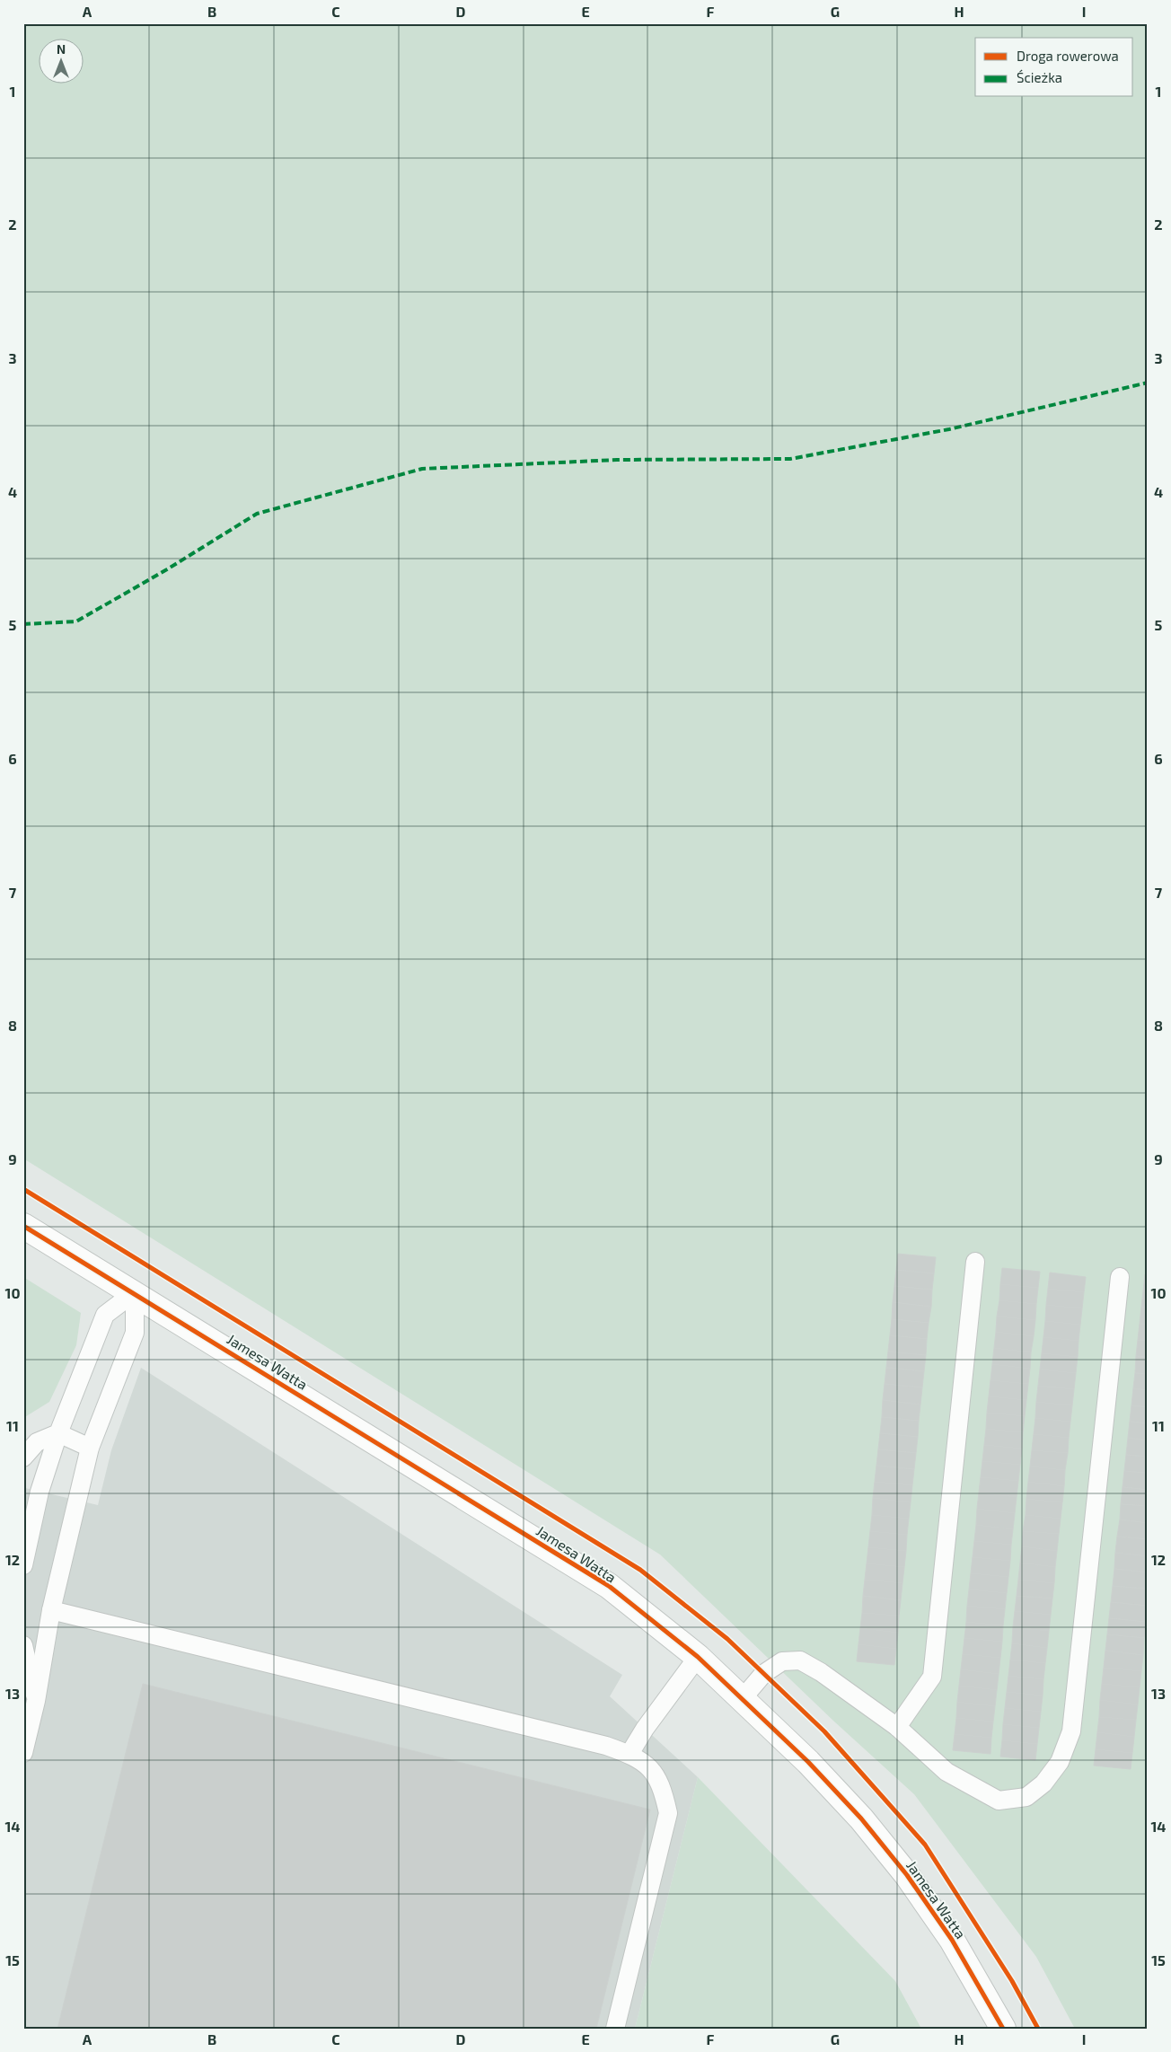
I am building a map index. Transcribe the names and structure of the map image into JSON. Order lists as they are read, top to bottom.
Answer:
{
  "streets": {
    "street": ["Jamesa Watta"]
  },
  "legend": ["Droga rowerowa", "Ścieżka"],
  "north": "top",
  "grid": {
    "columns": [
      "A",
      "B",
      "C",
      "D",
      "E",
      "F",
      "G",
      "H",
      "I"
    ],
    "rows": [
      "1",
      "2",
      "3",
      "4",
      "5",
      "6",
      "7",
      "8",
      "9",
      "10",
      "11",
      "12",
      "13",
      "14",
      "15"
    ]
  }
}
